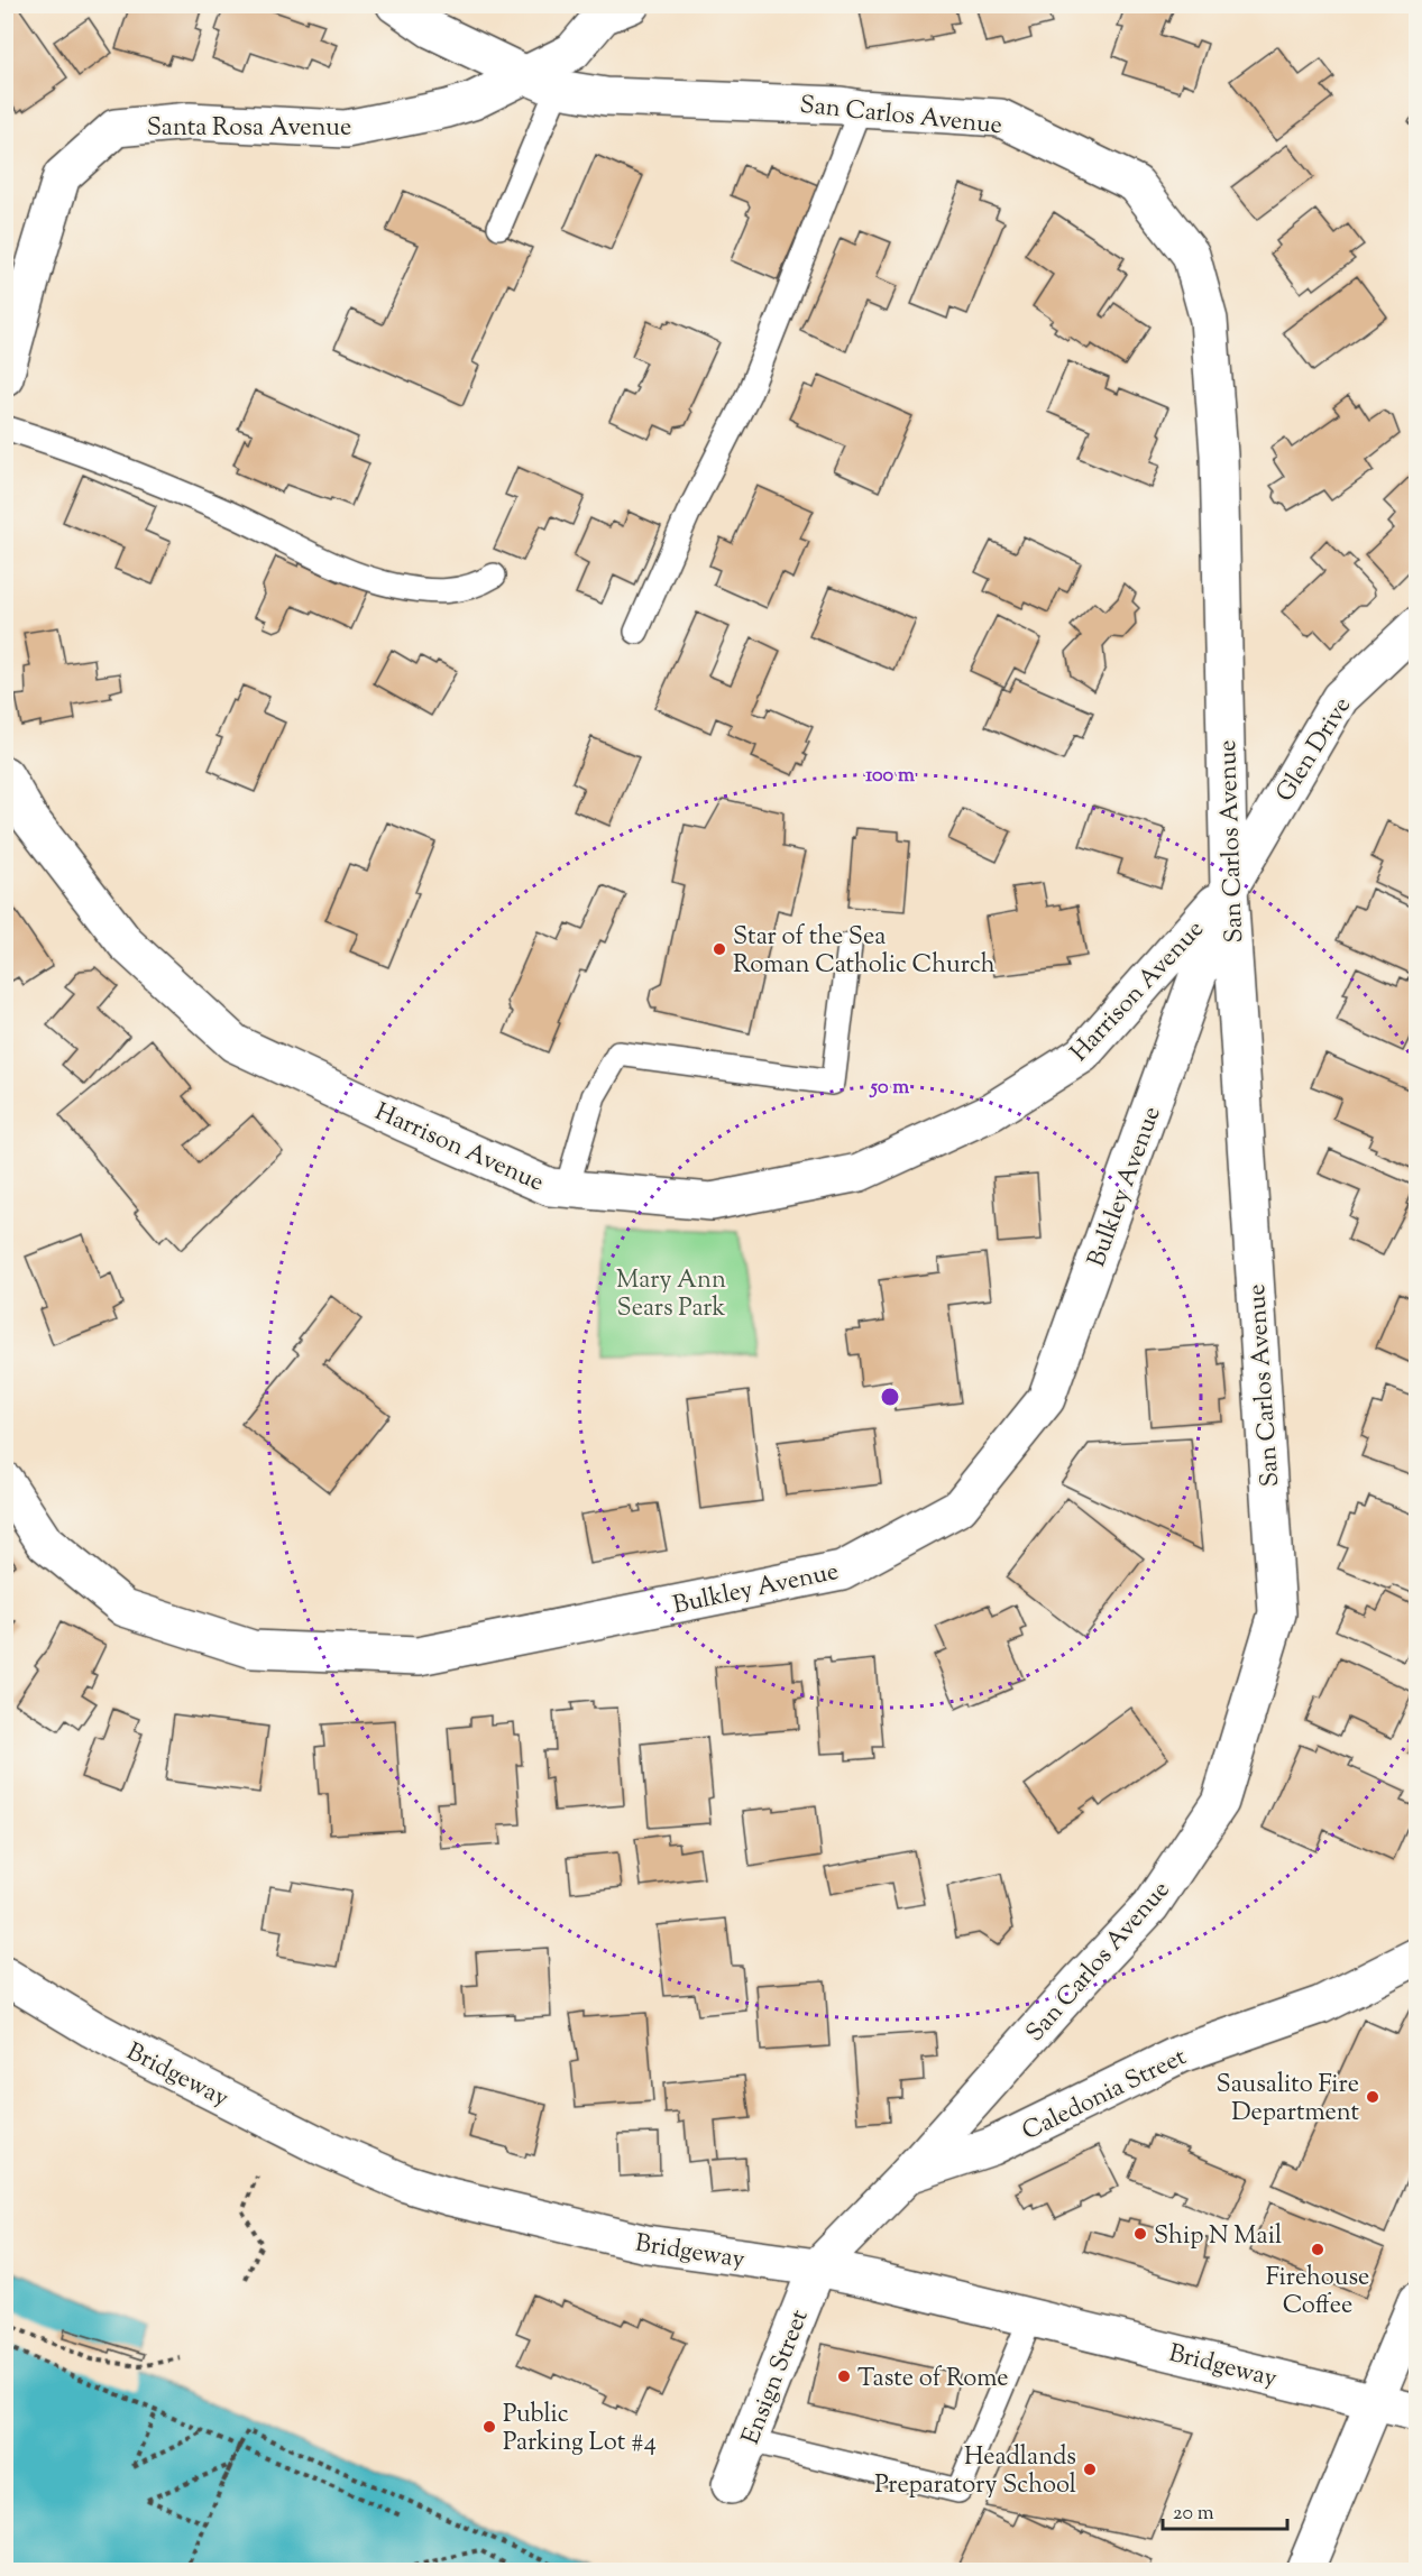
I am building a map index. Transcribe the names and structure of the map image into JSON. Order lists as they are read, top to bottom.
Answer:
{
  "streets": {
    "street": [
      "San Carlos Avenue",
      "Santa Rosa Avenue",
      "Glen Drive",
      "Harrison Avenue",
      "Bulkley Avenue",
      "Bridgeway",
      "Caledonia Street",
      "Ensign Street"
    ]
  },
  "crossings": [
    ["San Carlos Avenue", "Santa Rosa Avenue"],
    ["San Carlos Avenue", "Glen Drive"],
    ["San Carlos Avenue", "Harrison Avenue"],
    ["San Carlos Avenue", "Bulkley Avenue"],
    ["San Carlos Avenue", "Caledonia Street"],
    ["Glen Drive", "Harrison Avenue"],
    ["Glen Drive", "Bulkley Avenue"],
    ["Harrison Avenue", "Bulkley Avenue"],
    ["Bridgeway", "Caledonia Street"],
    ["Bridgeway", "Ensign Street"],
    ["Caledonia Street", "Ensign Street"]
  ],
  "parks": ["Mary Ann Sears Park"],
  "places": [
    "Star of the Sea Roman Catholic Church",
    "Sausalito Fire Department",
    "Ship N Mail",
    "Firehouse Coffee",
    "Taste of Rome",
    "Public Parking Lot #4",
    "Headlands Preparatory School"
  ],
  "scale_bar": "20 m",
  "rings": ["100 m", "50 m"]
}
